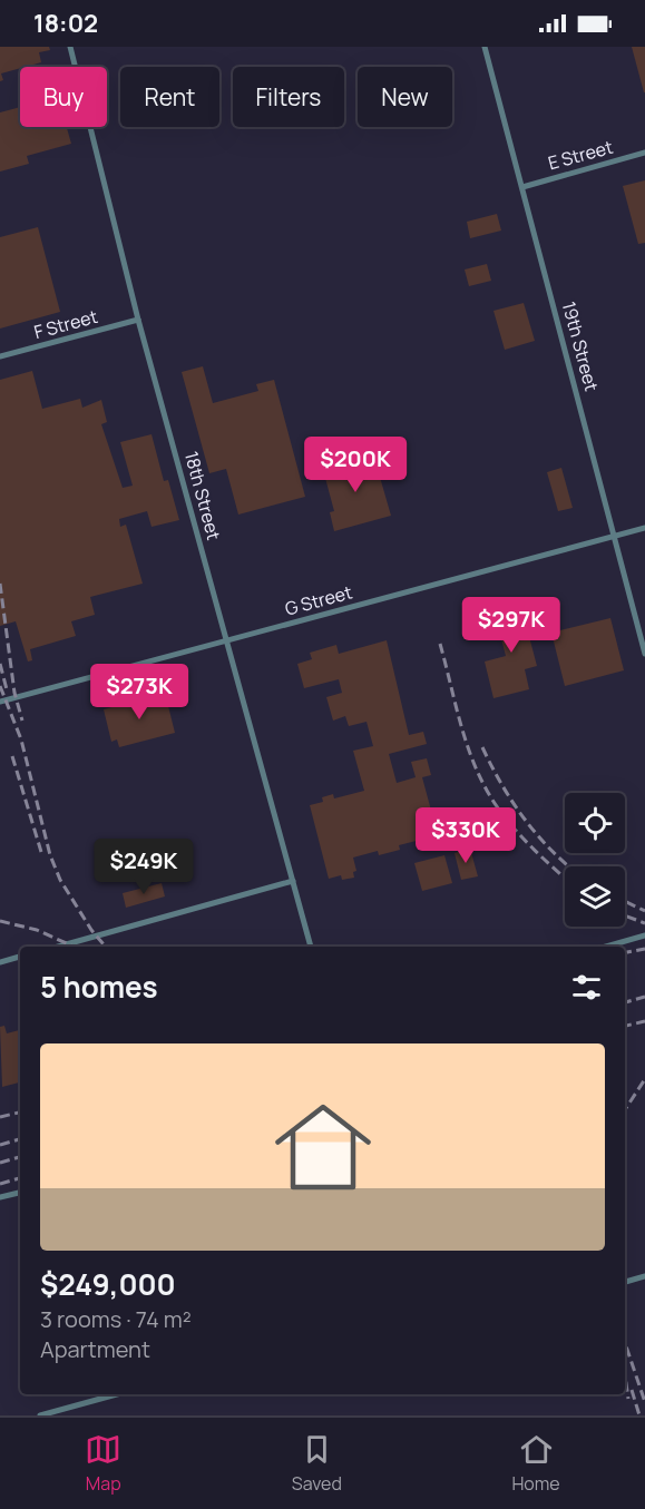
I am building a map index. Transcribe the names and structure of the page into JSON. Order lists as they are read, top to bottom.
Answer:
{
  "streets": {
    "lane": [
      "E Street",
      "F Street",
      "19th Street",
      "18th Street",
      "G Street"
    ]
  },
  "crossings": [
    ["E Street", "19th Street"],
    ["F Street", "18th Street"],
    ["19th Street", "G Street"],
    ["18th Street", "G Street"]
  ],
  "page": {
    "status": "18:02",
    "chip": [
      "Buy",
      "Rent",
      "Filters",
      "New"
    ],
    "price": [
      "$200K",
      "$297K",
      "$273K",
      "$330K",
      "$249K"
    ],
    "heading": "5 homes",
    "list": [
      {
        "name": "$249,000",
        "note": "3 rooms · 74 m² · Apartment"
      }
    ],
    "tabs": ["Map", "Saved", "Home"]
  }
}
